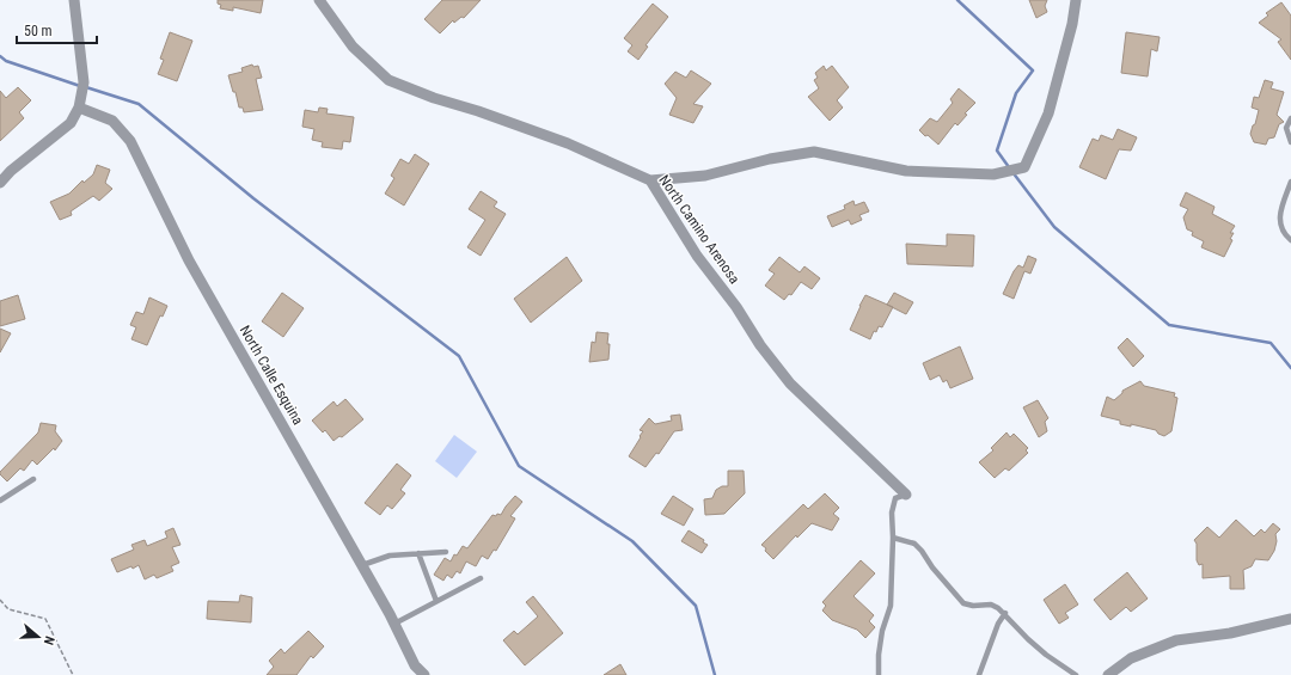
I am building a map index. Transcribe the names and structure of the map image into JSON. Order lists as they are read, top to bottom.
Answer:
{
  "streets": {
    "street": ["North Camino Arenosa", "North Calle Esquina"]
  },
  "scale_bar": "50 m",
  "north": "right"
}
